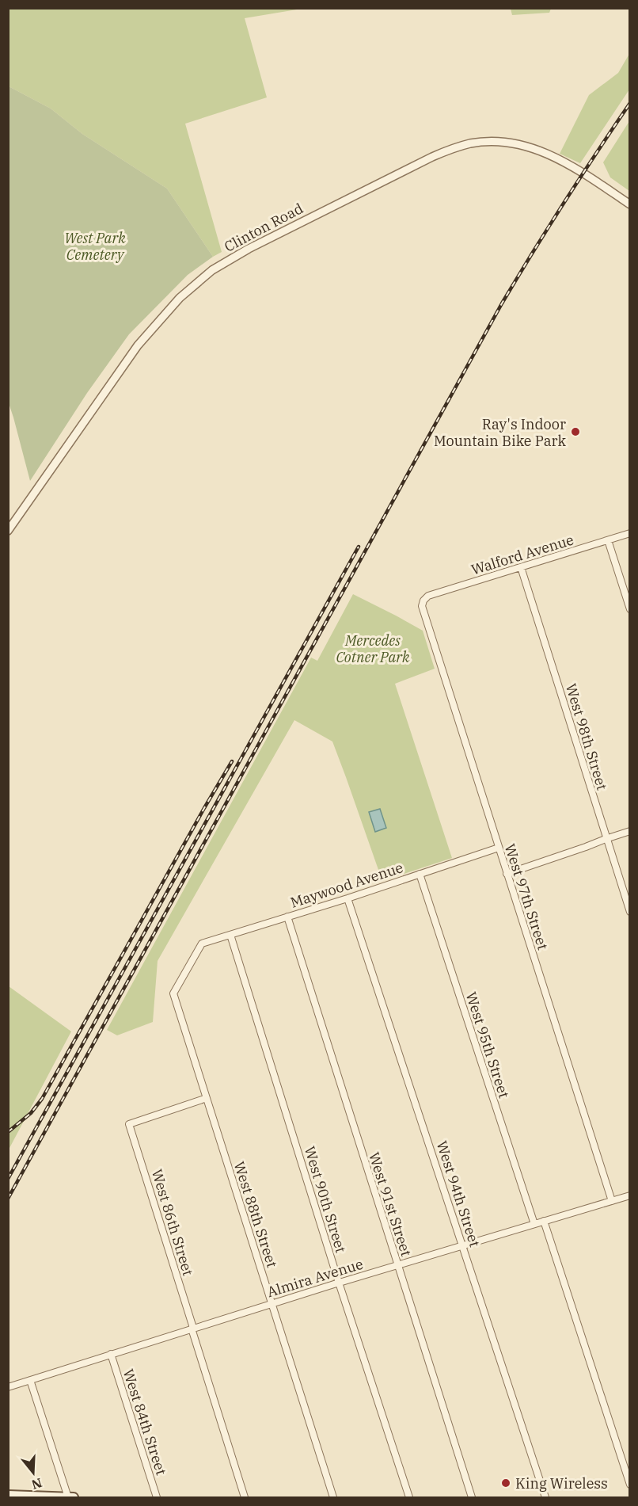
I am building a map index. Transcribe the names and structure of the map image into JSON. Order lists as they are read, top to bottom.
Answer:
{
  "streets": {
    "street": [
      "Clinton Road",
      "Walford Avenue",
      "West 98th Street",
      "Maywood Avenue",
      "West 97th Street",
      "West 95th Street",
      "West 94th Street",
      "West 90th Street",
      "West 91st Street",
      "West 88th Street",
      "West 86th Street",
      "Almira Avenue",
      "West 84th Street"
    ]
  },
  "crossings": [
    ["Walford Avenue", "West 98th Street"],
    ["Walford Avenue", "West 97th Street"],
    ["Maywood Avenue", "West 97th Street"],
    ["Maywood Avenue", "West 95th Street"],
    ["Maywood Avenue", "West 94th Street"],
    ["Maywood Avenue", "West 90th Street"],
    ["Maywood Avenue", "West 91st Street"],
    ["Maywood Avenue", "West 88th Street"],
    ["West 97th Street", "Almira Avenue"],
    ["West 95th Street", "Almira Avenue"],
    ["West 94th Street", "Almira Avenue"],
    ["West 90th Street", "Almira Avenue"],
    ["West 91st Street", "Almira Avenue"],
    ["West 88th Street", "West 86th Street"],
    ["West 88th Street", "Almira Avenue"],
    ["West 86th Street", "Almira Avenue"],
    ["Almira Avenue", "West 84th Street"]
  ],
  "parks": ["West Park Cemetery", "Mercedes Cotner Park"],
  "places": ["Ray's Indoor Mountain Bike Park", "King Wireless"],
  "north": "bottom"
}
